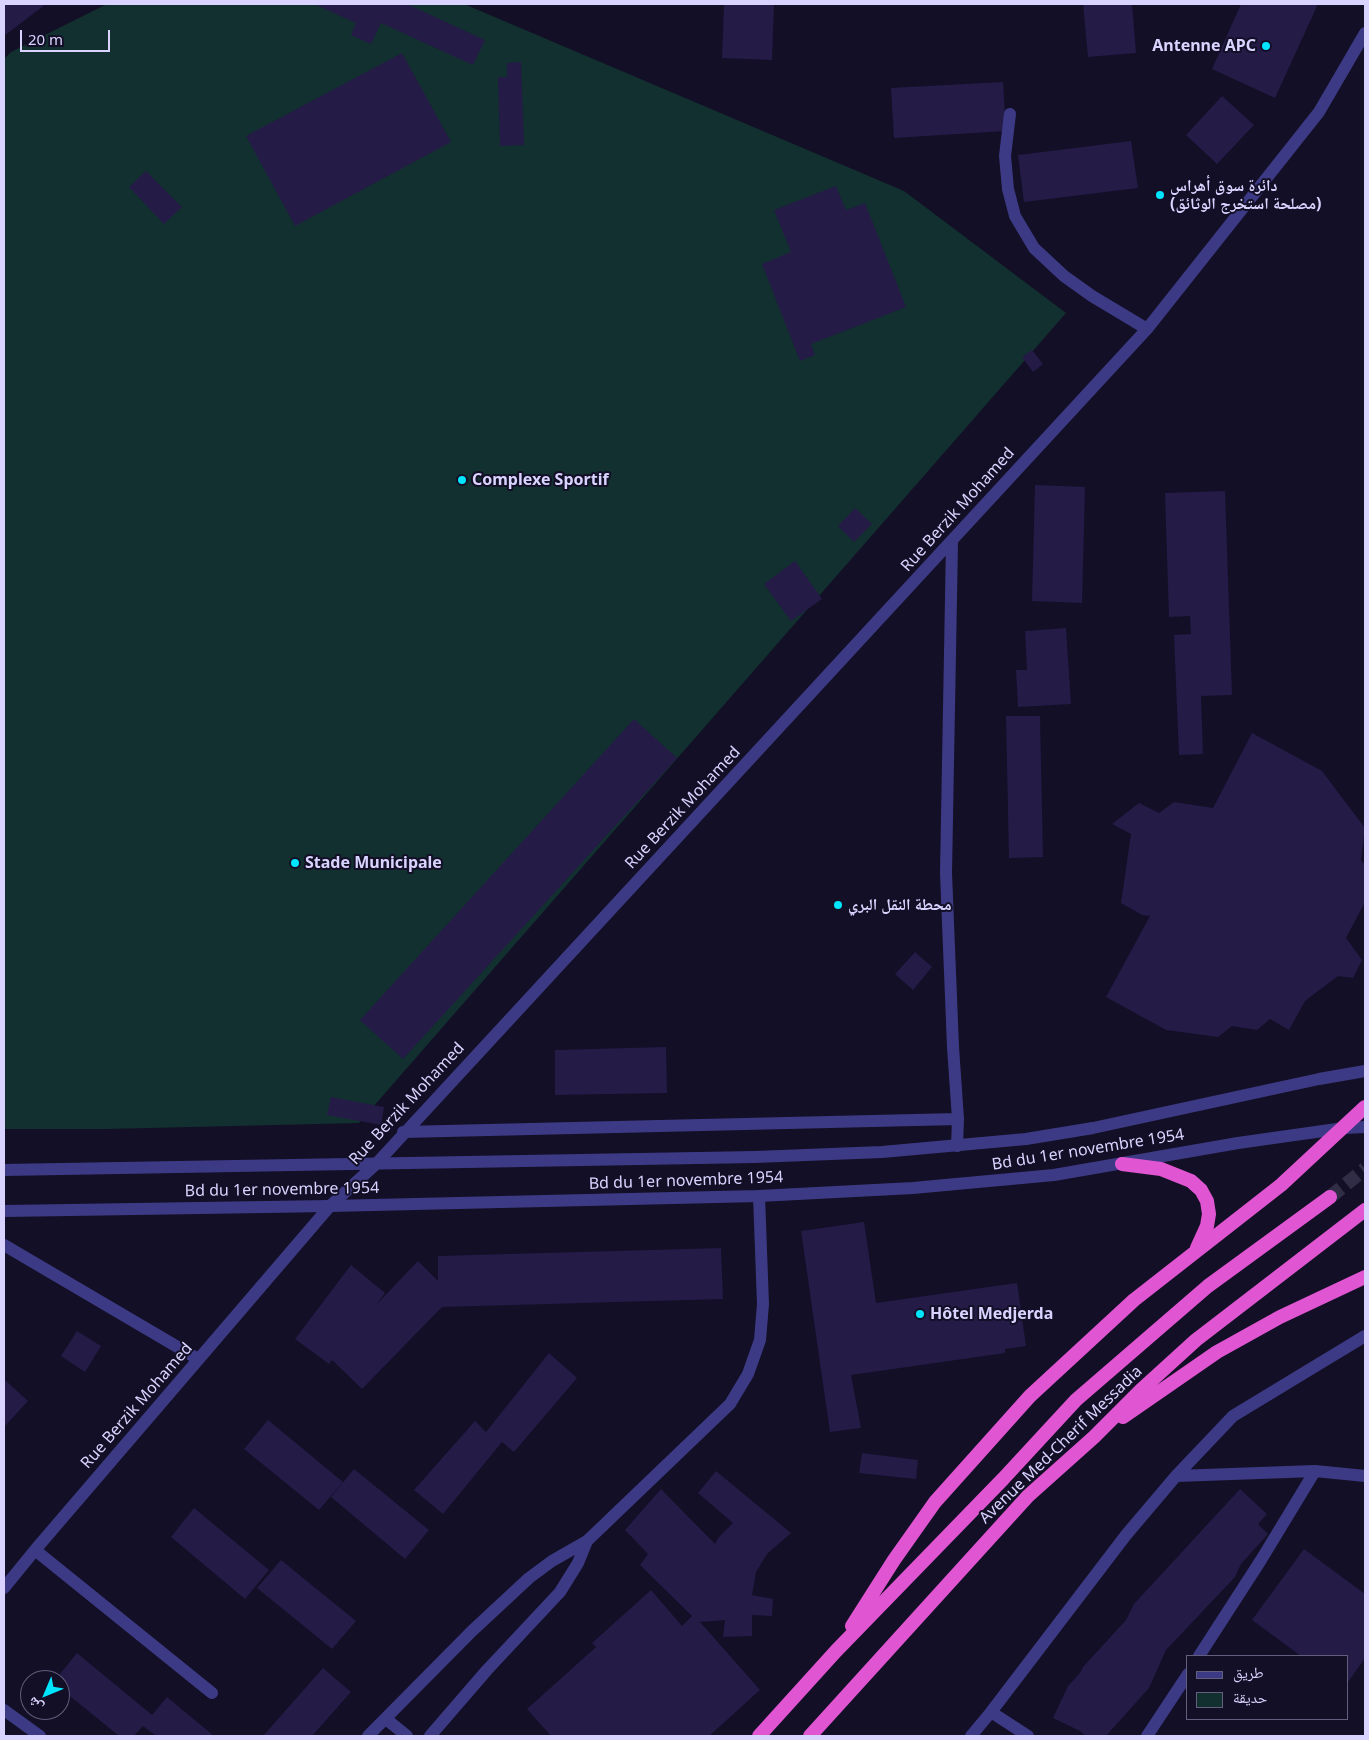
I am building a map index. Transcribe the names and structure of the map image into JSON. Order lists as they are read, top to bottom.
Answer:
{
  "streets": {
    "highway": ["Avenue Med-Cherif Messadia"],
    "street": ["Rue Berzik Mohamed", "Bd du 1er novembre 1954"]
  },
  "crossings": [
    ["Rue Berzik Mohamed", "Bd du 1er novembre 1954"]
  ],
  "places": [
    "Antenne APC",
    "دائرة سوق أهراس (مصلحة استخرج الوثائق)",
    "Complexe Sportif",
    "Stade Municipale",
    "محطة النقل البري",
    "Hôtel Medjerda"
  ],
  "legend": ["طريق", "حديقة"],
  "scale_bar": "20 m",
  "north": "bottom left"
}
